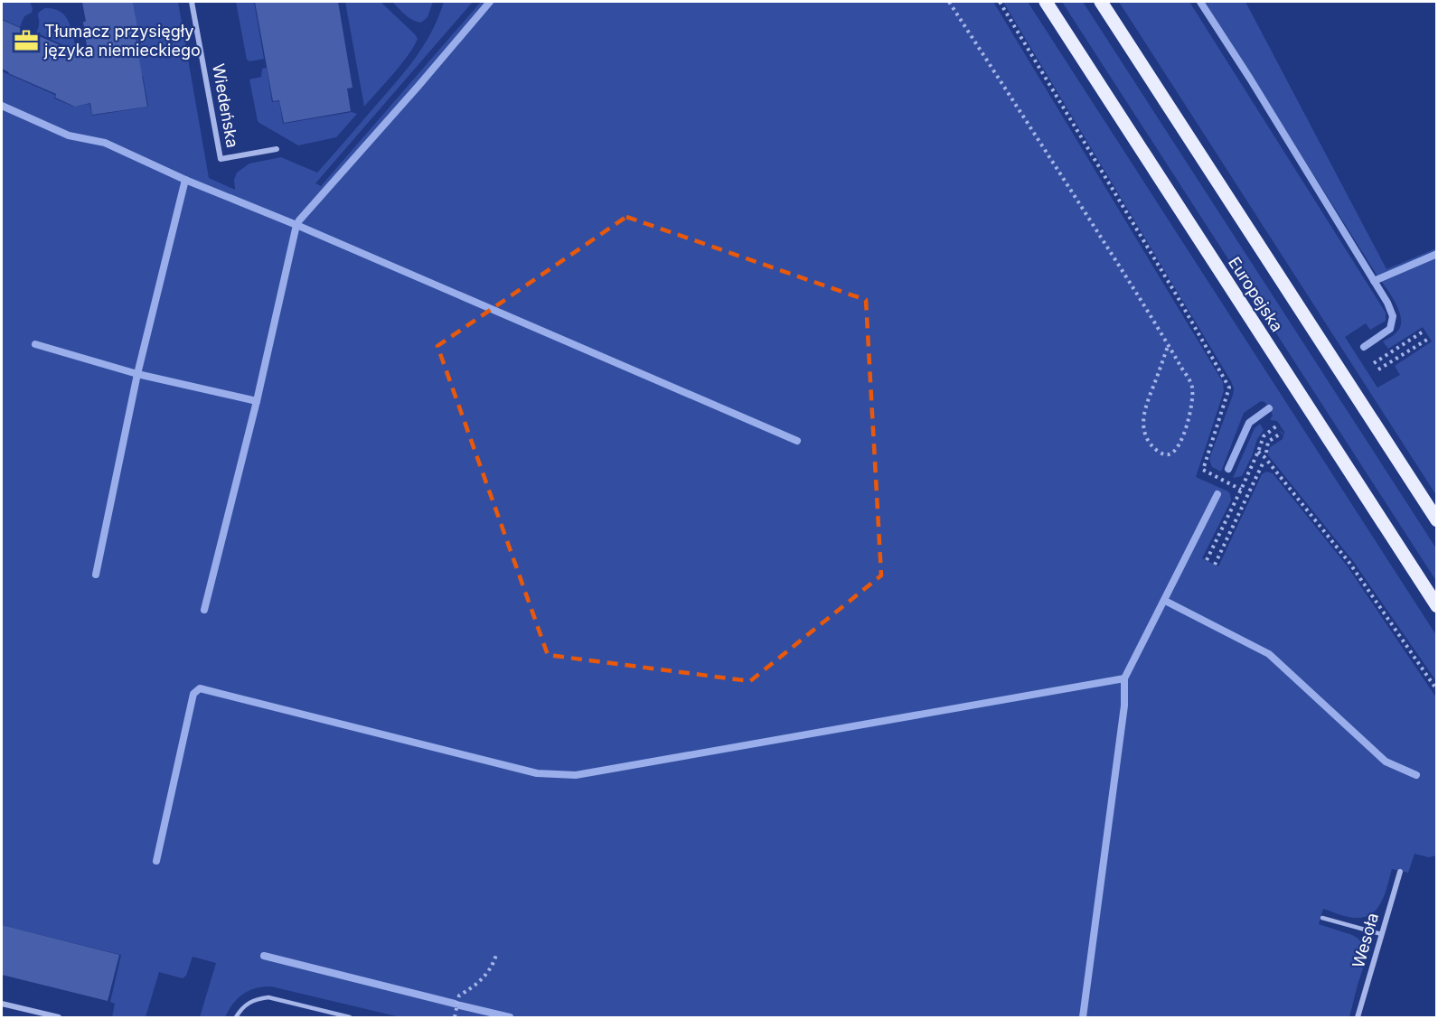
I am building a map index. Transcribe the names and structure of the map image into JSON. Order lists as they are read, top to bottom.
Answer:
{
  "streets": {
    "main road": ["Europejska"],
    "street": ["Wiedeńska", "Wesoła"]
  },
  "places": {
    "office": ["Tłumacz przysięgły języka niemieckiego"]
  }
}
